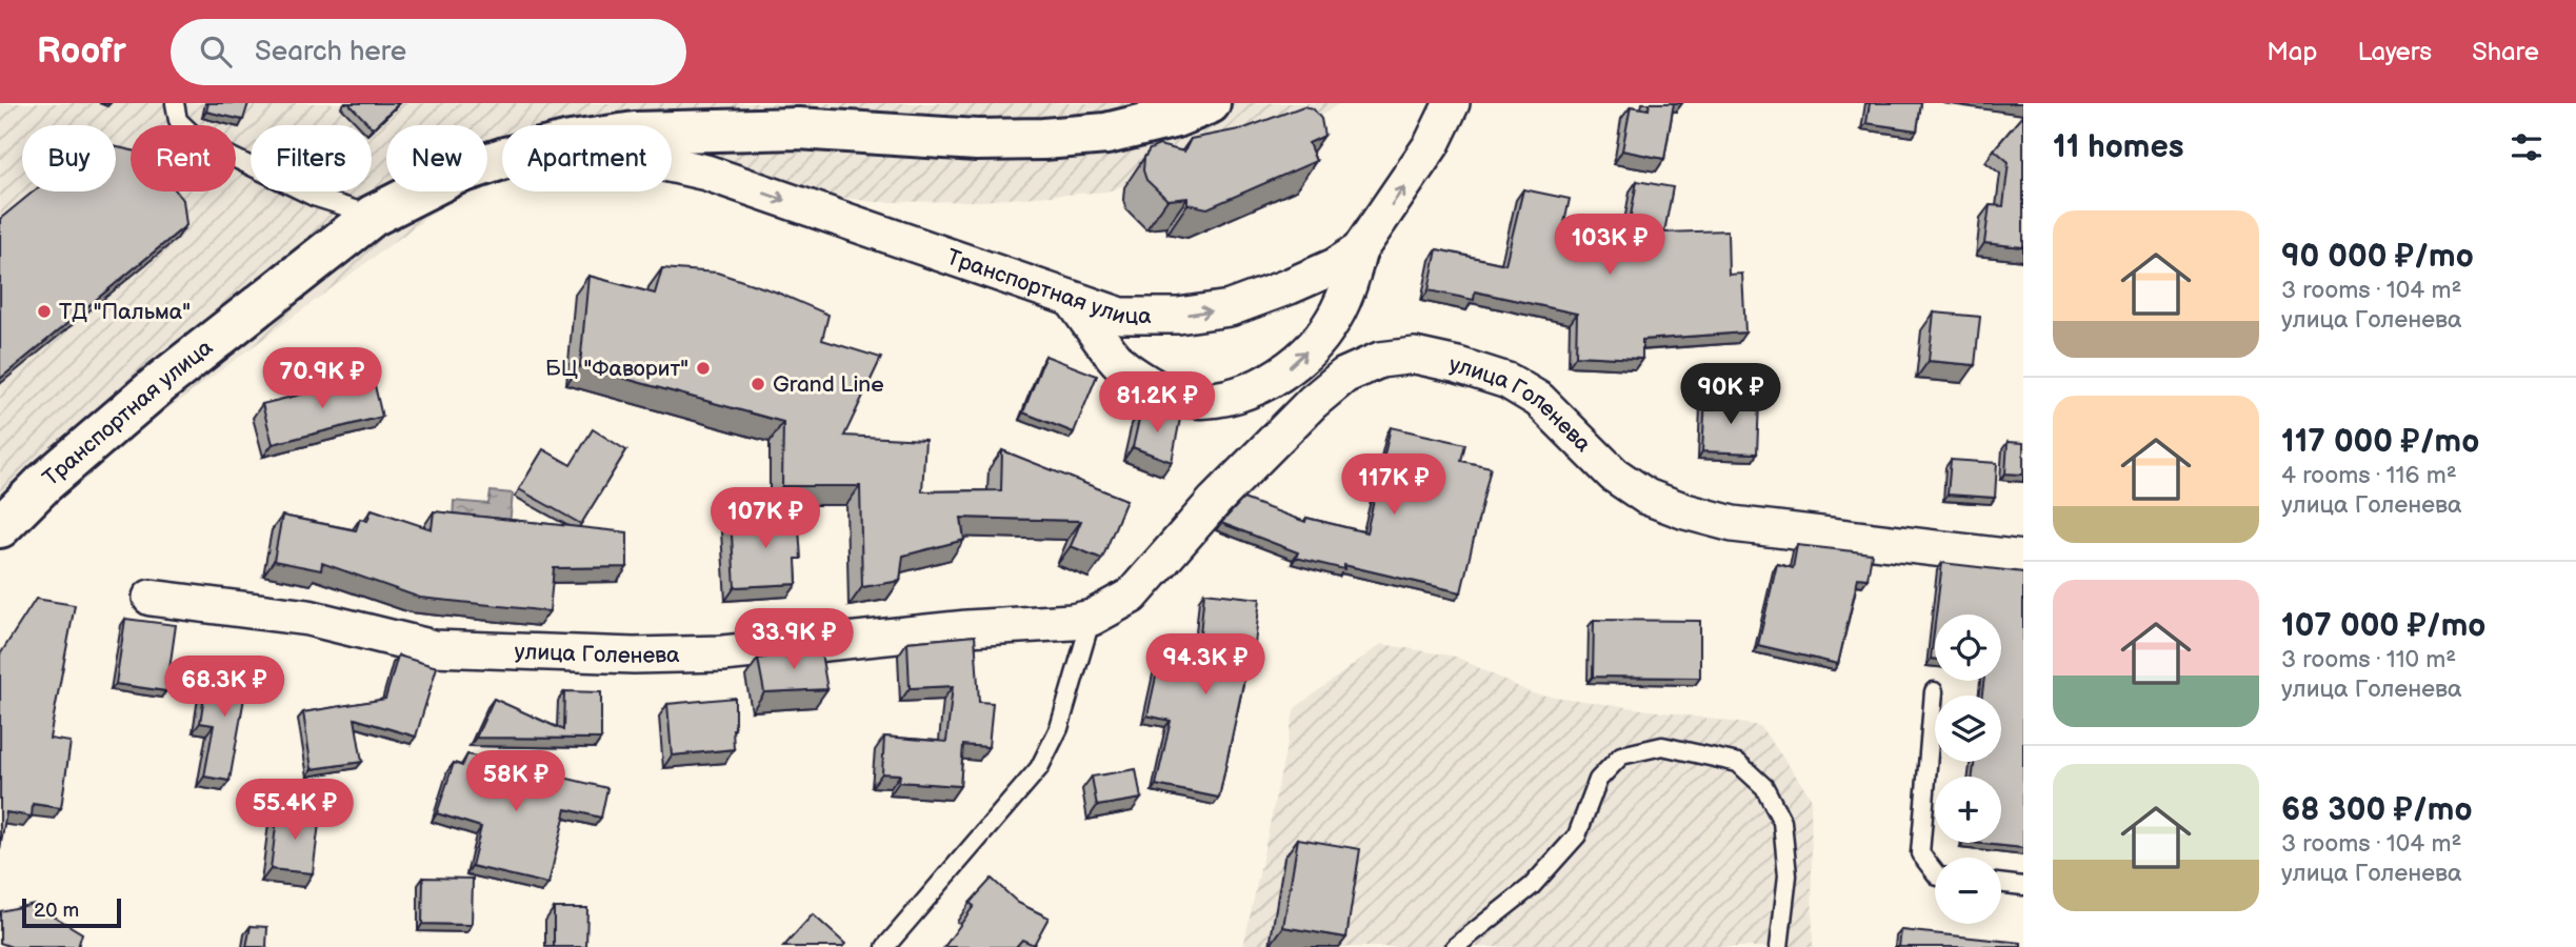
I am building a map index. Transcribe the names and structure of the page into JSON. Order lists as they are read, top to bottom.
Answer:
{
  "streets": {
    "main road": ["Транспортная улица"],
    "street": ["улица Голенева"]
  },
  "places": ["ТД \"Пальма\"", "БЦ \"Фаворит\"", "Grand Line"],
  "scale_bar": "20 m",
  "page": {
    "header": "Roofr",
    "search": "Search here",
    "nav": ["Map", "Layers", "Share"],
    "heading": "11 homes",
    "chip": [
      "Buy",
      "Rent",
      "Filters",
      "New",
      "Apartment"
    ],
    "list": [
      {
        "name": "90 000 ₽/mo",
        "note": "3 rooms · 104 m² · улица Голенева"
      },
      {
        "name": "117 000 ₽/mo",
        "note": "4 rooms · 116 m² · улица Голенева"
      },
      {
        "name": "107 000 ₽/mo",
        "note": "3 rooms · 110 m² · улица Голенева"
      },
      {
        "name": "68 300 ₽/mo",
        "note": "3 rooms · 104 m² · улица Голенева"
      }
    ],
    "price": [
      "103K ₽",
      "70.9K ₽",
      "90K ₽",
      "81.2K ₽",
      "117K ₽",
      "107K ₽",
      "33.9K ₽",
      "94.3K ₽",
      "68.3K ₽",
      "58K ₽",
      "55.4K ₽"
    ],
    "map_buttons": ["+", "−"],
    "scale": "20 m"
  }
}
